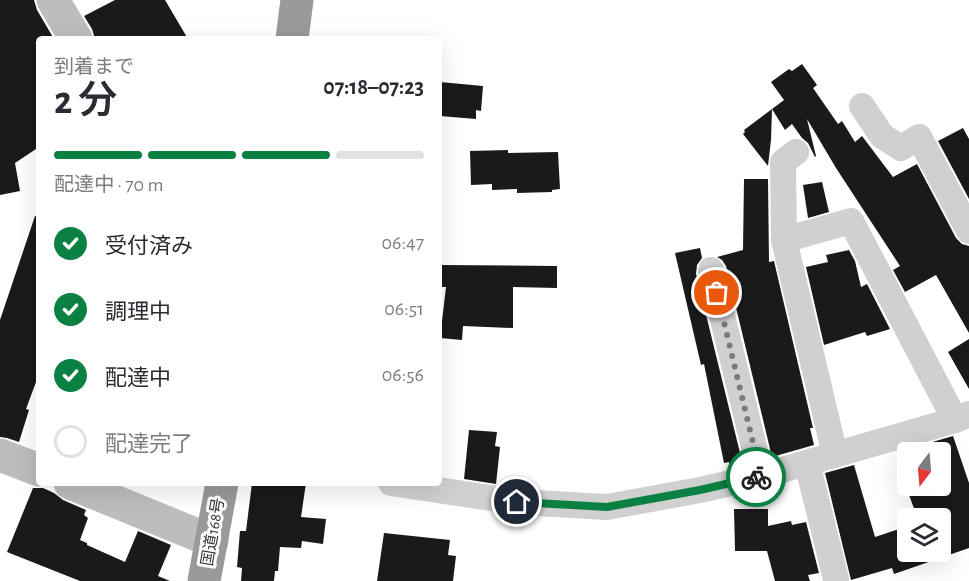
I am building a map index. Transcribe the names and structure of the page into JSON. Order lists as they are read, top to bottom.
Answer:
{
  "streets": {
    "highway": ["国道168号"]
  },
  "north": "bottom",
  "page": {
    "heading": ["2 分", "到着まで", "07:18–07:23"],
    "bar": "配達中 · 70 m",
    "list": [
      ["受付済み", "06:47"],
      ["調理中", "06:51"],
      ["配達中", "06:56"],
      "配達完了"
    ]
  }
}
